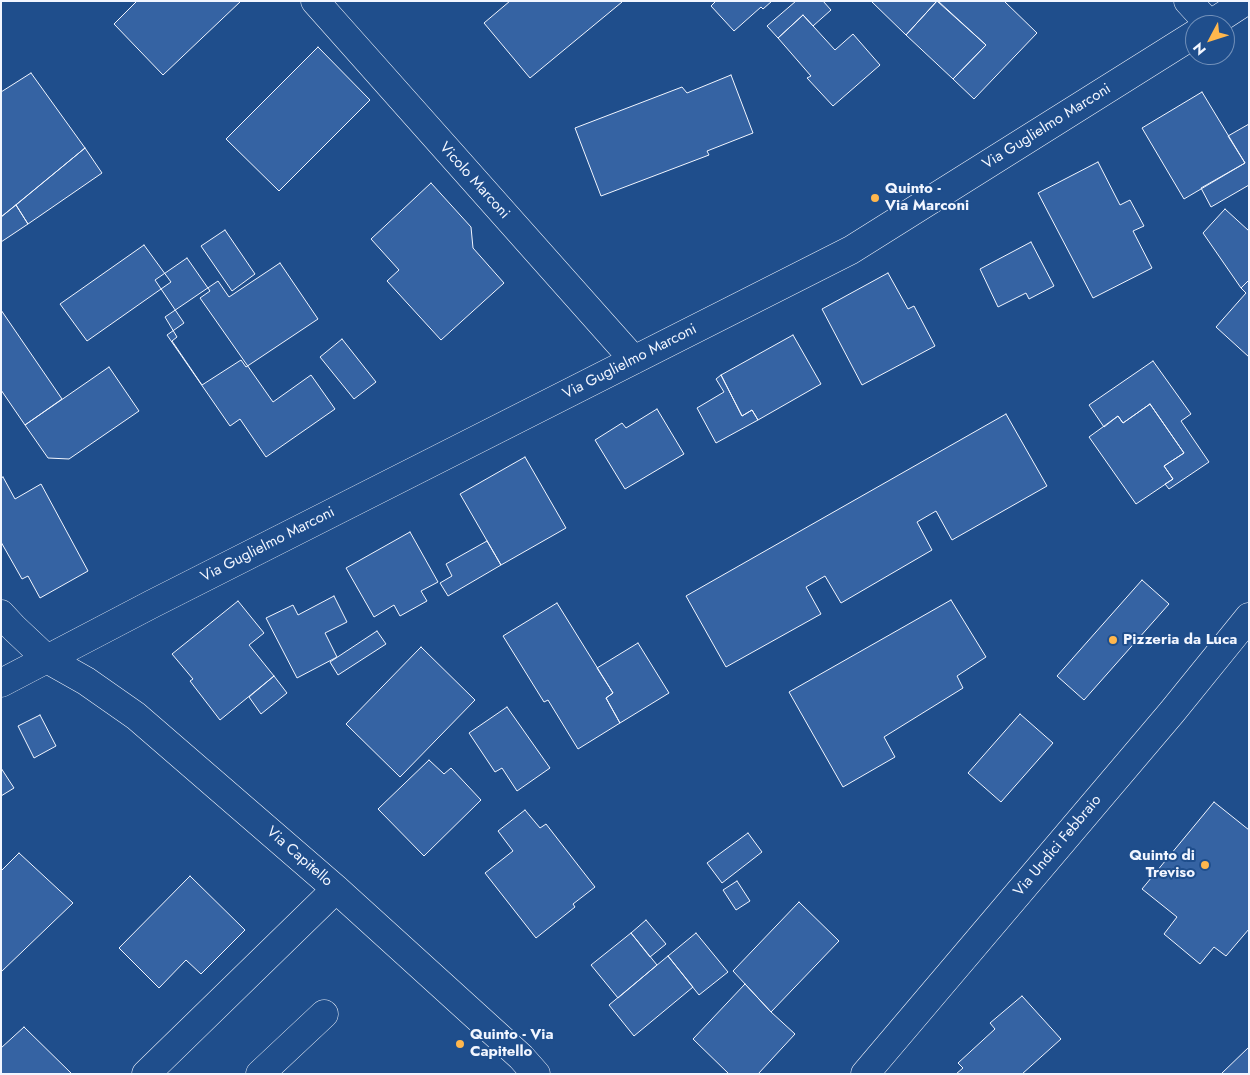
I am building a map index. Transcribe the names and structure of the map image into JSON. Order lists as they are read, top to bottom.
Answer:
{
  "streets": {
    "street": [
      "Via Guglielmo Marconi",
      "Vicolo Marconi",
      "Via Undici Febbraio",
      "Via Capitello"
    ]
  },
  "crossings": [
    ["Via Guglielmo Marconi", "Vicolo Marconi"],
    ["Via Guglielmo Marconi", "Via Capitello"]
  ],
  "places": [
    "Quinto - Via Marconi",
    "Pizzeria da Luca",
    "Quinto di Treviso",
    "Quinto - Via Capitello"
  ],
  "north": "bottom left"
}
